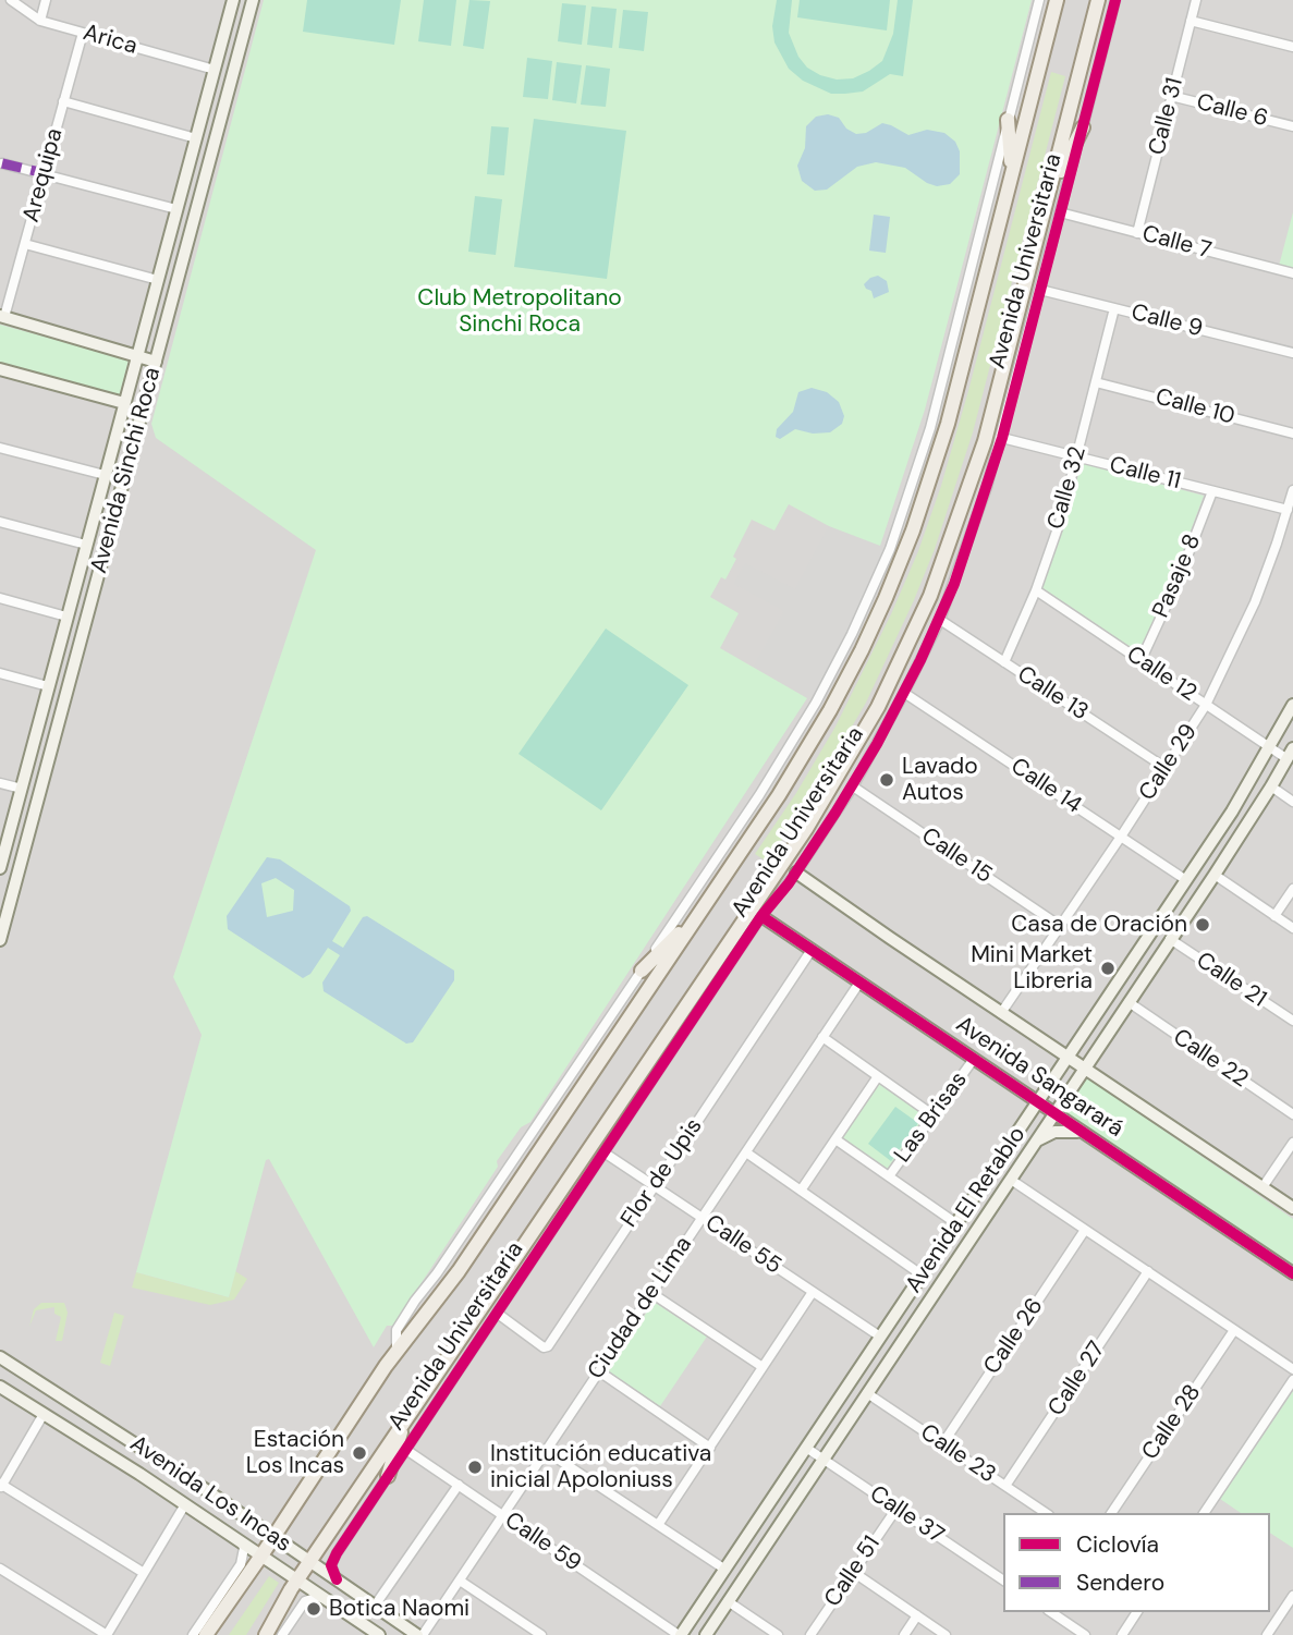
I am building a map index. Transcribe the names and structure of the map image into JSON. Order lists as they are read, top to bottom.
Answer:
{
  "streets": {
    "main road": [
      "Avenida Universitaria",
      "Avenida Sinchi Roca",
      "Avenida Sangarará",
      "Avenida El Retablo",
      "Avenida Los Incas"
    ],
    "street": [
      "Arica",
      "Calle 6",
      "Calle 31",
      "Arequipa",
      "Calle 7",
      "Calle 9",
      "Calle 10",
      "Calle 11",
      "Calle 32",
      "Pasaje 8",
      "Calle 12",
      "Calle 13",
      "Calle 29",
      "Calle 14",
      "Calle 15",
      "Calle 21",
      "Calle 22",
      "Las Brisas",
      "Flor de Upis",
      "Calle 55",
      "Ciudad de Lima",
      "Calle 26",
      "Calle 27",
      "Calle 28",
      "Calle 23",
      "Calle 37",
      "Calle 59",
      "Calle 51"
    ]
  },
  "crossings": [
    ["Arica", "Arequipa"],
    ["Arica", "Avenida Sinchi Roca"],
    ["Calle 6", "Calle 31"],
    ["Calle 31", "Calle 7"],
    ["Calle 7", "Avenida Universitaria"],
    ["Avenida Universitaria", "Calle 9"],
    ["Avenida Universitaria", "Calle 11"],
    ["Avenida Universitaria", "Calle 13"],
    ["Avenida Universitaria", "Calle 14"],
    ["Avenida Universitaria", "Calle 15"],
    ["Avenida Universitaria", "Avenida Sangarará"],
    ["Avenida Universitaria", "Flor de Upis"],
    ["Avenida Universitaria", "Calle 55"],
    ["Avenida Universitaria", "Avenida Los Incas"],
    ["Avenida Universitaria", "Calle 59"],
    ["Calle 9", "Calle 32"],
    ["Calle 10", "Calle 32"],
    ["Calle 11", "Calle 32"],
    ["Calle 11", "Pasaje 8"],
    ["Calle 11", "Calle 29"],
    ["Calle 32", "Calle 12"],
    ["Calle 32", "Calle 13"],
    ["Pasaje 8", "Calle 12"],
    ["Calle 12", "Calle 29"],
    ["Calle 12", "Avenida El Retablo"],
    ["Calle 13", "Calle 29"],
    ["Calle 29", "Calle 14"],
    ["Calle 29", "Calle 15"],
    ["Calle 29", "Avenida Sangarará"],
    ["Calle 14", "Avenida El Retablo"],
    ["Calle 21", "Avenida El Retablo"],
    ["Calle 22", "Avenida El Retablo"],
    ["Avenida Sangarará", "Las Brisas"],
    ["Avenida Sangarará", "Flor de Upis"],
    ["Avenida Sangarará", "Avenida El Retablo"],
    ["Avenida Sangarará", "Ciudad de Lima"],
    ["Flor de Upis", "Calle 55"],
    ["Avenida El Retablo", "Calle 55"],
    ["Avenida El Retablo", "Calle 23"],
    ["Avenida El Retablo", "Calle 37"],
    ["Avenida El Retablo", "Calle 59"],
    ["Calle 55", "Ciudad de Lima"],
    ["Ciudad de Lima", "Avenida Los Incas"],
    ["Ciudad de Lima", "Calle 59"],
    ["Calle 26", "Calle 23"],
    ["Calle 27", "Calle 23"],
    ["Calle 37", "Calle 51"]
  ],
  "parks": ["Club Metropolitano Sinchi Roca"],
  "places": [
    "Lavado Autos",
    "Casa de Oración",
    "Mini Market Libreria",
    "Estación Los Incas",
    "Institución educativa inicial Apoloniuss",
    "Botica Naomi"
  ],
  "legend": ["Ciclovía", "Sendero"]
}
